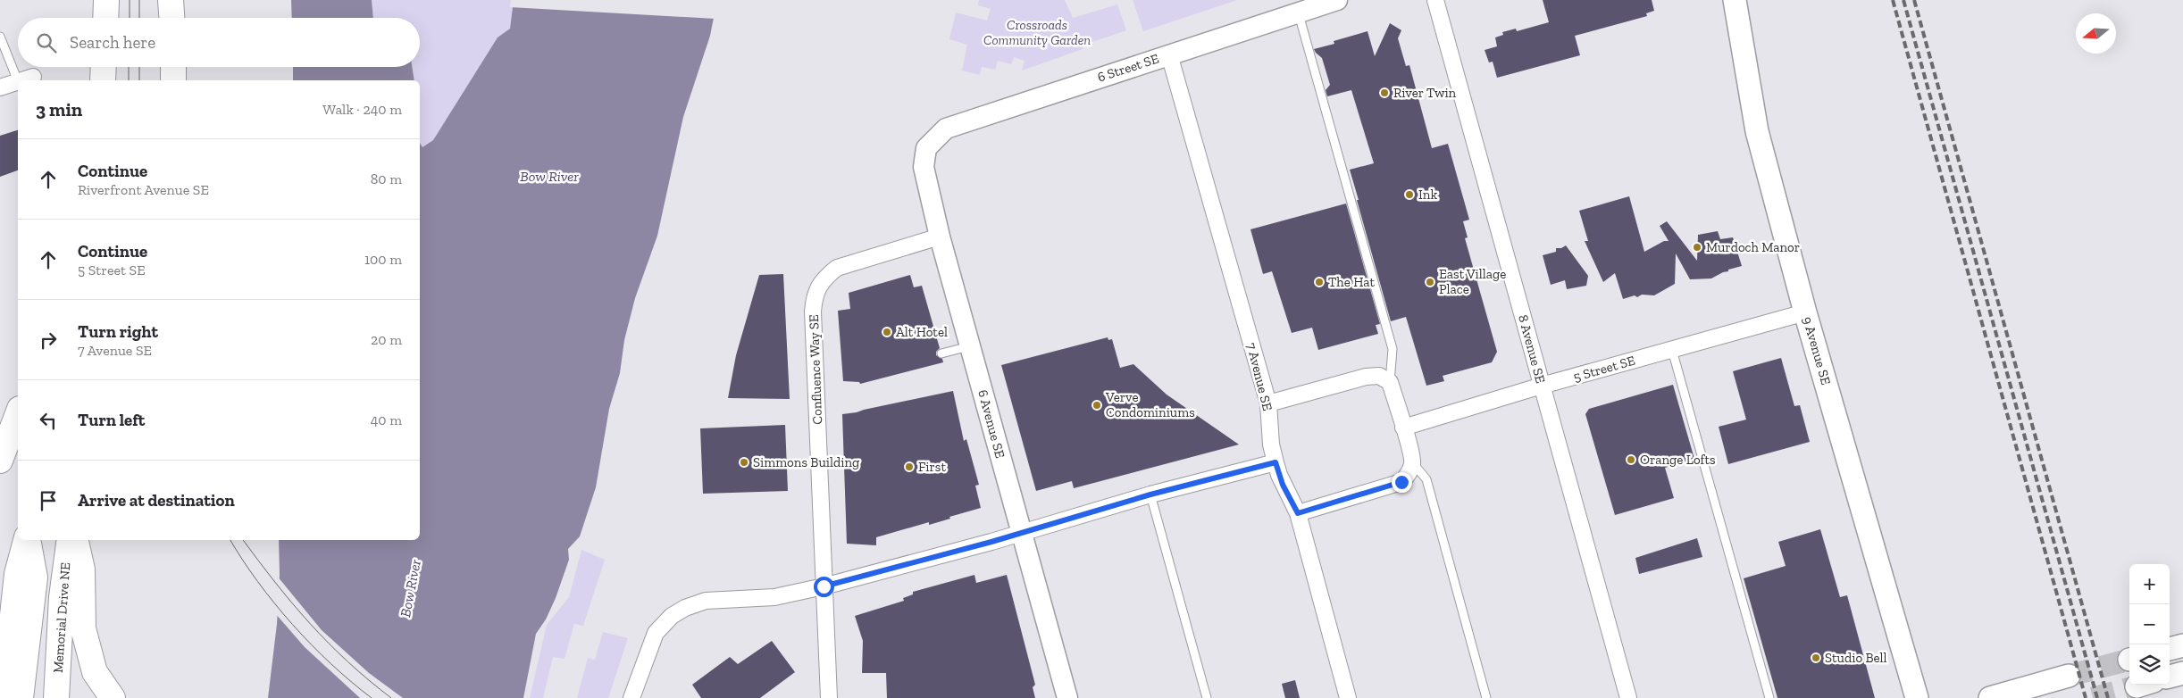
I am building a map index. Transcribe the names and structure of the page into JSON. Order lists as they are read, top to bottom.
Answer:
{
  "streets": {
    "highway": ["Memorial Drive NE"],
    "main road": ["9 Avenue SE"],
    "street": [
      "6 Street SE",
      "8 Avenue SE",
      "5 Street SE",
      "Confluence Way SE",
      "7 Avenue SE",
      "6 Avenue SE"
    ]
  },
  "crossings": [
    ["6 Street SE", "7 Avenue SE"],
    ["6 Street SE", "6 Avenue SE"],
    ["8 Avenue SE", "5 Street SE"],
    ["9 Avenue SE", "5 Street SE"],
    ["5 Street SE", "7 Avenue SE"],
    ["Confluence Way SE", "6 Avenue SE"]
  ],
  "water": ["Bow River"],
  "parks": ["Crossroads Community Garden"],
  "places": [
    "River Twin",
    "Ink",
    "Murdoch Manor",
    "The Hat",
    "East Village Place",
    "Alt Hotel",
    "Verve Condominiums",
    "Orange Lofts",
    "Simmons Building",
    "First",
    "Studio Bell"
  ],
  "north": "left",
  "page": {
    "search": "Search here",
    "heading": ["3 min", "Walk · 240 m"],
    "list": [
      ["Continue", "Riverfront Avenue SE", "80 m"],
      ["Continue", "5 Street SE", "100 m"],
      ["Turn right", "7 Avenue SE", "20 m"],
      ["Turn left", "40 m"],
      "Arrive at destination"
    ],
    "map_buttons": ["+", "−"]
  }
}
